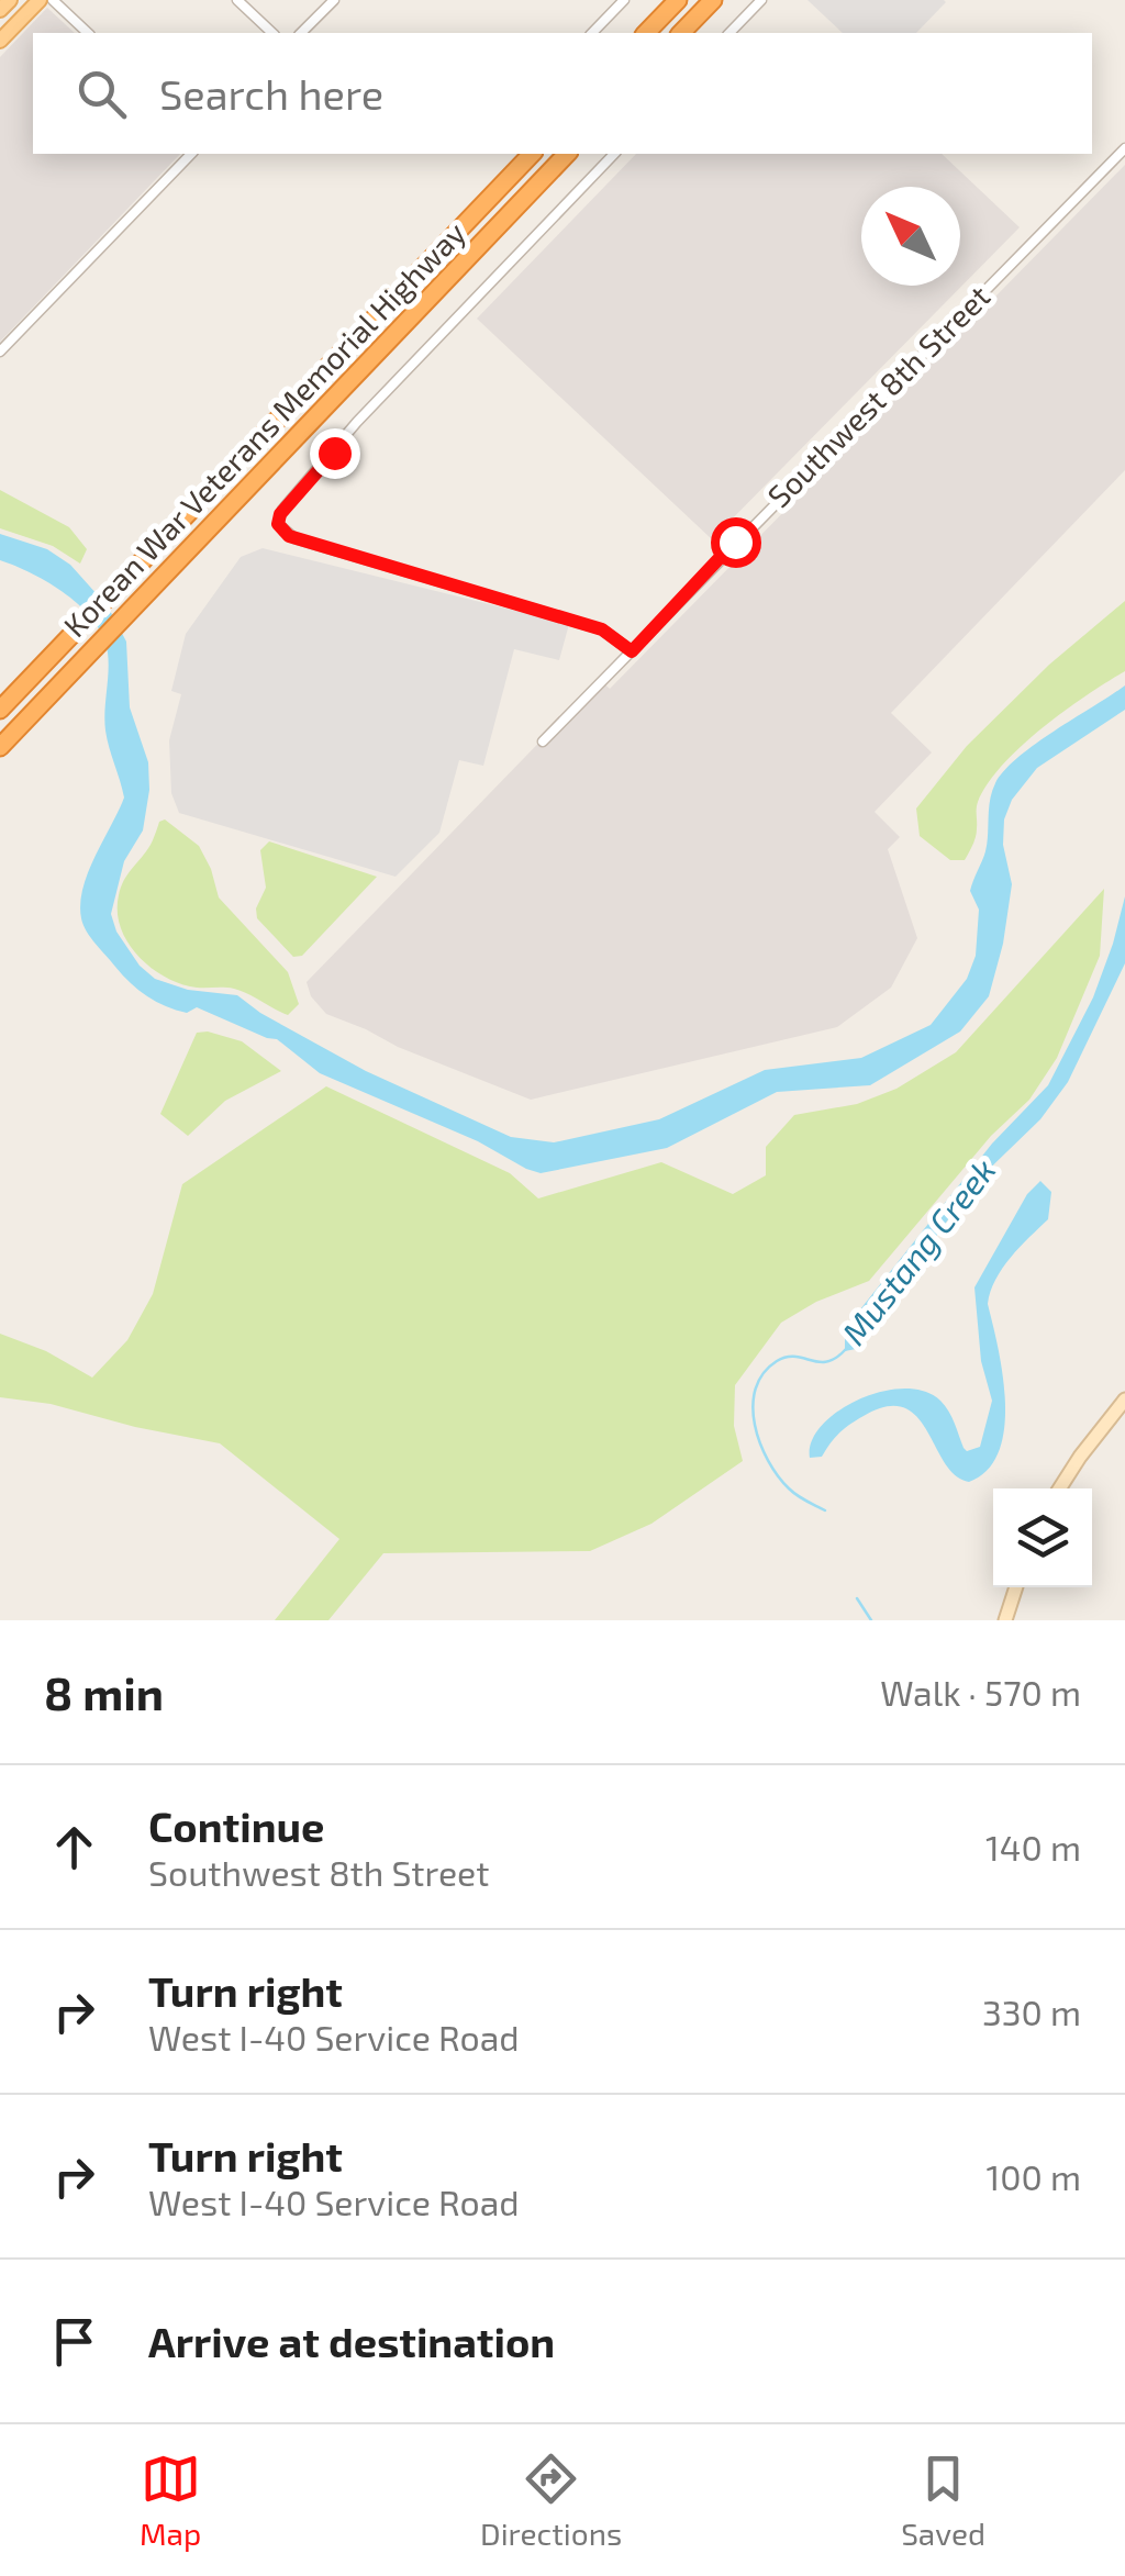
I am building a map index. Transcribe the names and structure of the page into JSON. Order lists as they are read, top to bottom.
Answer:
{
  "streets": {
    "highway": ["Korean War Veterans Memorial Highway"],
    "street": ["Southwest 8th Street"]
  },
  "water": ["Mustang Creek"],
  "north": "top left",
  "page": {
    "search": "Search here",
    "heading": ["8 min", "Walk · 570 m"],
    "list": [
      ["Continue", "Southwest 8th Street", "140 m"],
      ["Turn right", "West I-40 Service Road", "330 m"],
      ["Turn right", "West I-40 Service Road", "100 m"],
      "Arrive at destination"
    ],
    "nav": ["Map", "Directions", "Saved"]
  }
}
